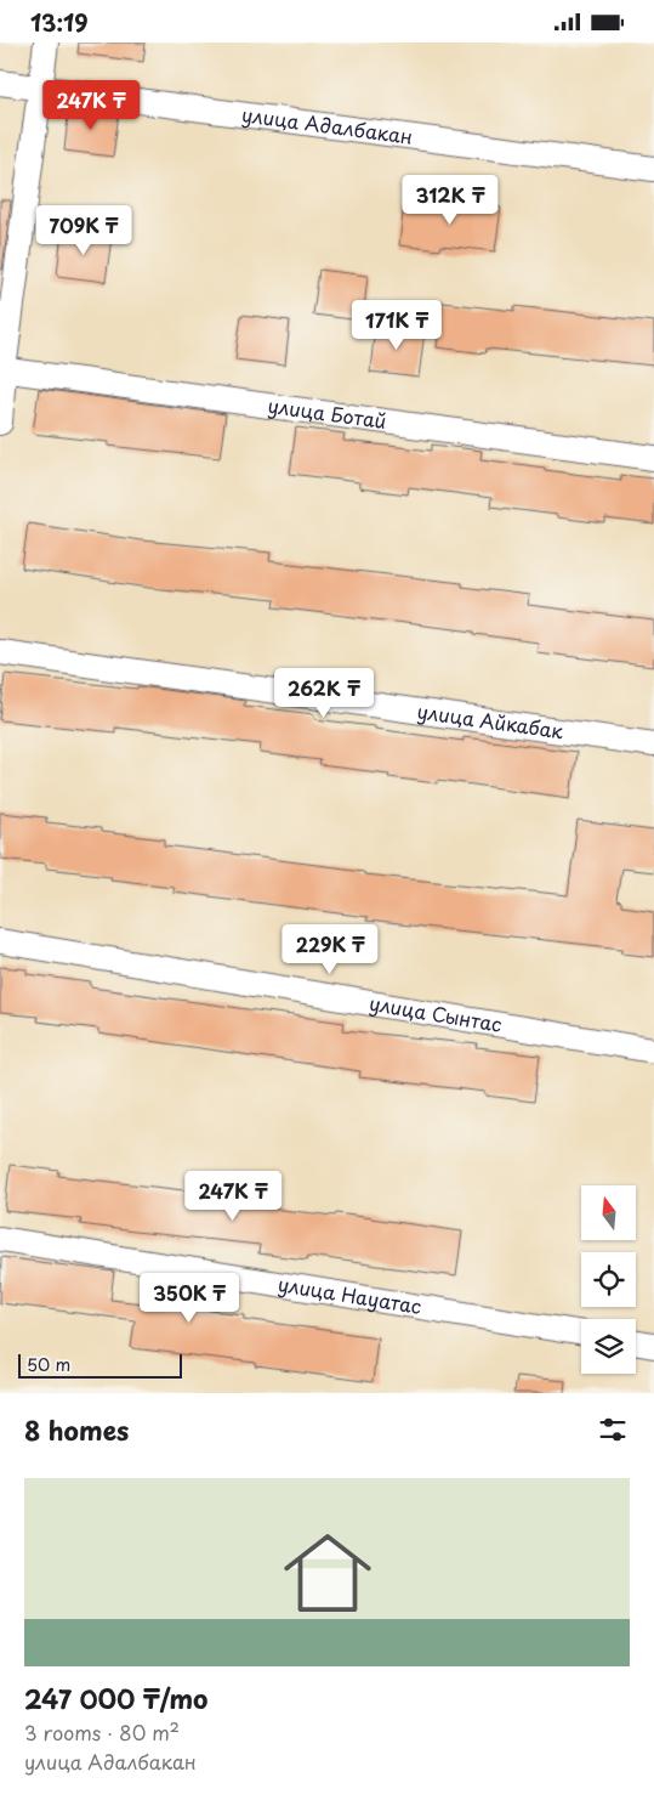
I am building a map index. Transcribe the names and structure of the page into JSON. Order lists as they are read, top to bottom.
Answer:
{
  "streets": {
    "street": [
      "улица Адалбакан",
      "улица Ботай",
      "улица Айкабак",
      "улица Сынтас",
      "улица Науатас"
    ]
  },
  "scale_bar": "50 m",
  "north": "top",
  "page": {
    "status": "13:19",
    "price": [
      "247K ₸",
      "312K ₸",
      "709K ₸",
      "171K ₸",
      "262K ₸",
      "229K ₸",
      "247K ₸",
      "350K ₸"
    ],
    "scale": "50 m",
    "heading": "8 homes",
    "list": [
      {
        "name": "247 000 ₸/mo",
        "note": "3 rooms · 80 m² · улица Адалбакан"
      }
    ]
  }
}
